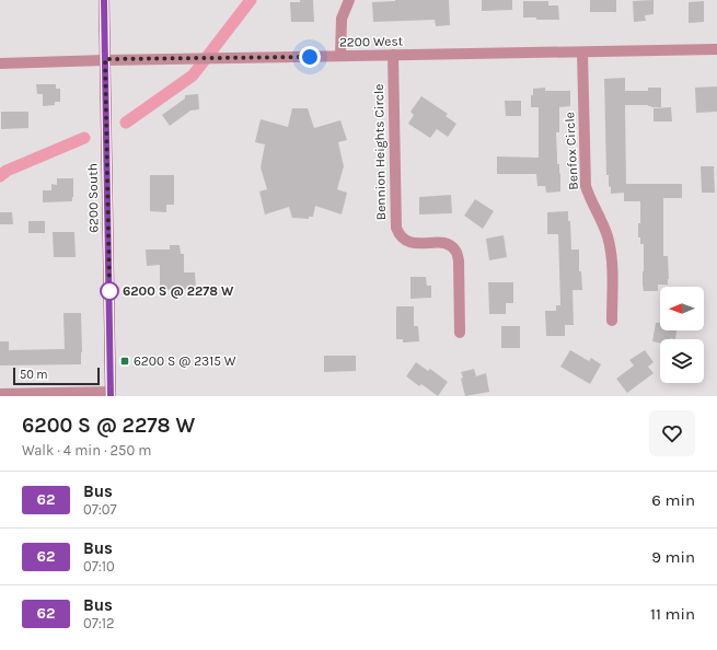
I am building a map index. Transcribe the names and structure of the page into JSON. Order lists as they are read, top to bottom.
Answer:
{
  "streets": {
    "main road": ["6200 South"],
    "street": ["2200 West", "Benfox Circle", "Bennion Heights Circle"]
  },
  "crossings": [
    ["2200 West", "Benfox Circle"],
    ["2200 West", "Bennion Heights Circle"],
    ["2200 West", "6200 South"]
  ],
  "places": {
    "other": ["6200 S @ 2278 W"],
    "transit": ["6200 S @ 2315 W"]
  },
  "lines": ["bus line 62"],
  "scale_bar": "50 m",
  "north": "left",
  "page": {
    "scale": "50 m",
    "heading": ["6200 S @ 2278 W", "Walk · 4 min · 250 m"],
    "list": [
      {
        "mark": "62",
        "name": "Bus",
        "note": "07:07",
        "value": "6 min"
      },
      {
        "mark": "62",
        "name": "Bus",
        "note": "07:10",
        "value": "9 min"
      },
      {
        "mark": "62",
        "name": "Bus",
        "note": "07:12",
        "value": "11 min"
      }
    ]
  }
}
